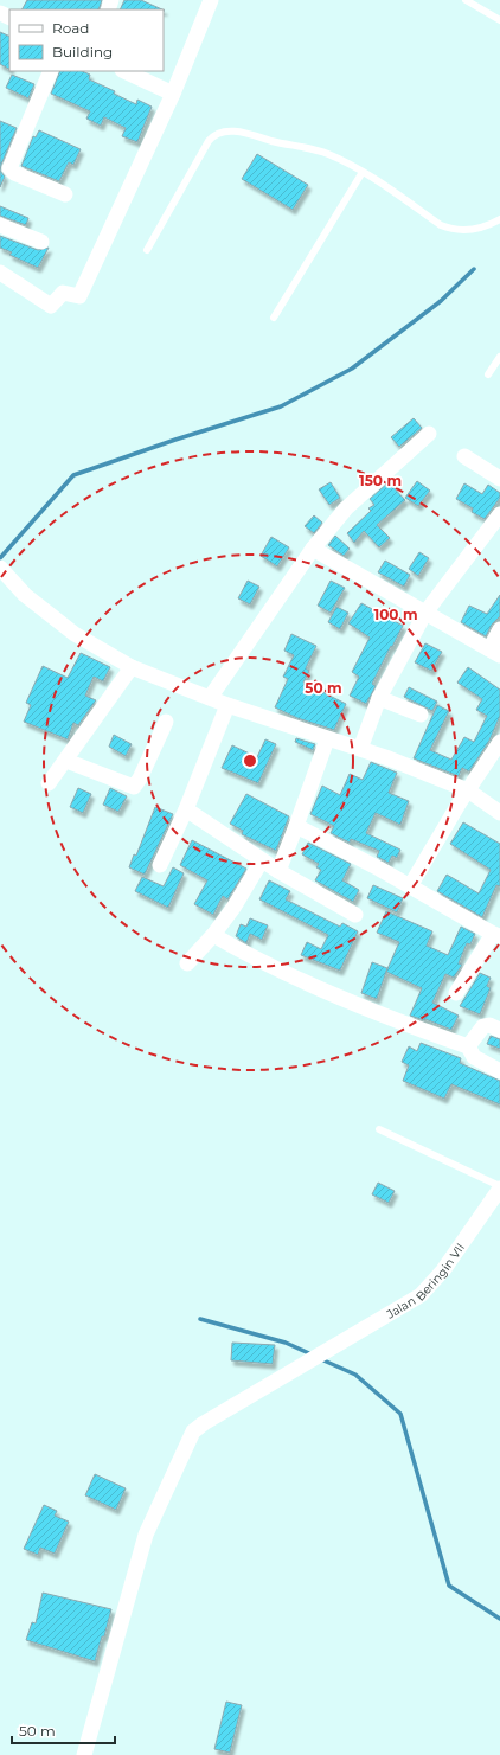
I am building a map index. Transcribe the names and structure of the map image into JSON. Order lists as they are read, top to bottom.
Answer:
{
  "streets": {
    "street": ["Jalan Beringin VII"]
  },
  "legend": ["Road", "Building"],
  "scale_bar": "50 m",
  "rings": ["150 m", "100 m", "50 m"]
}
